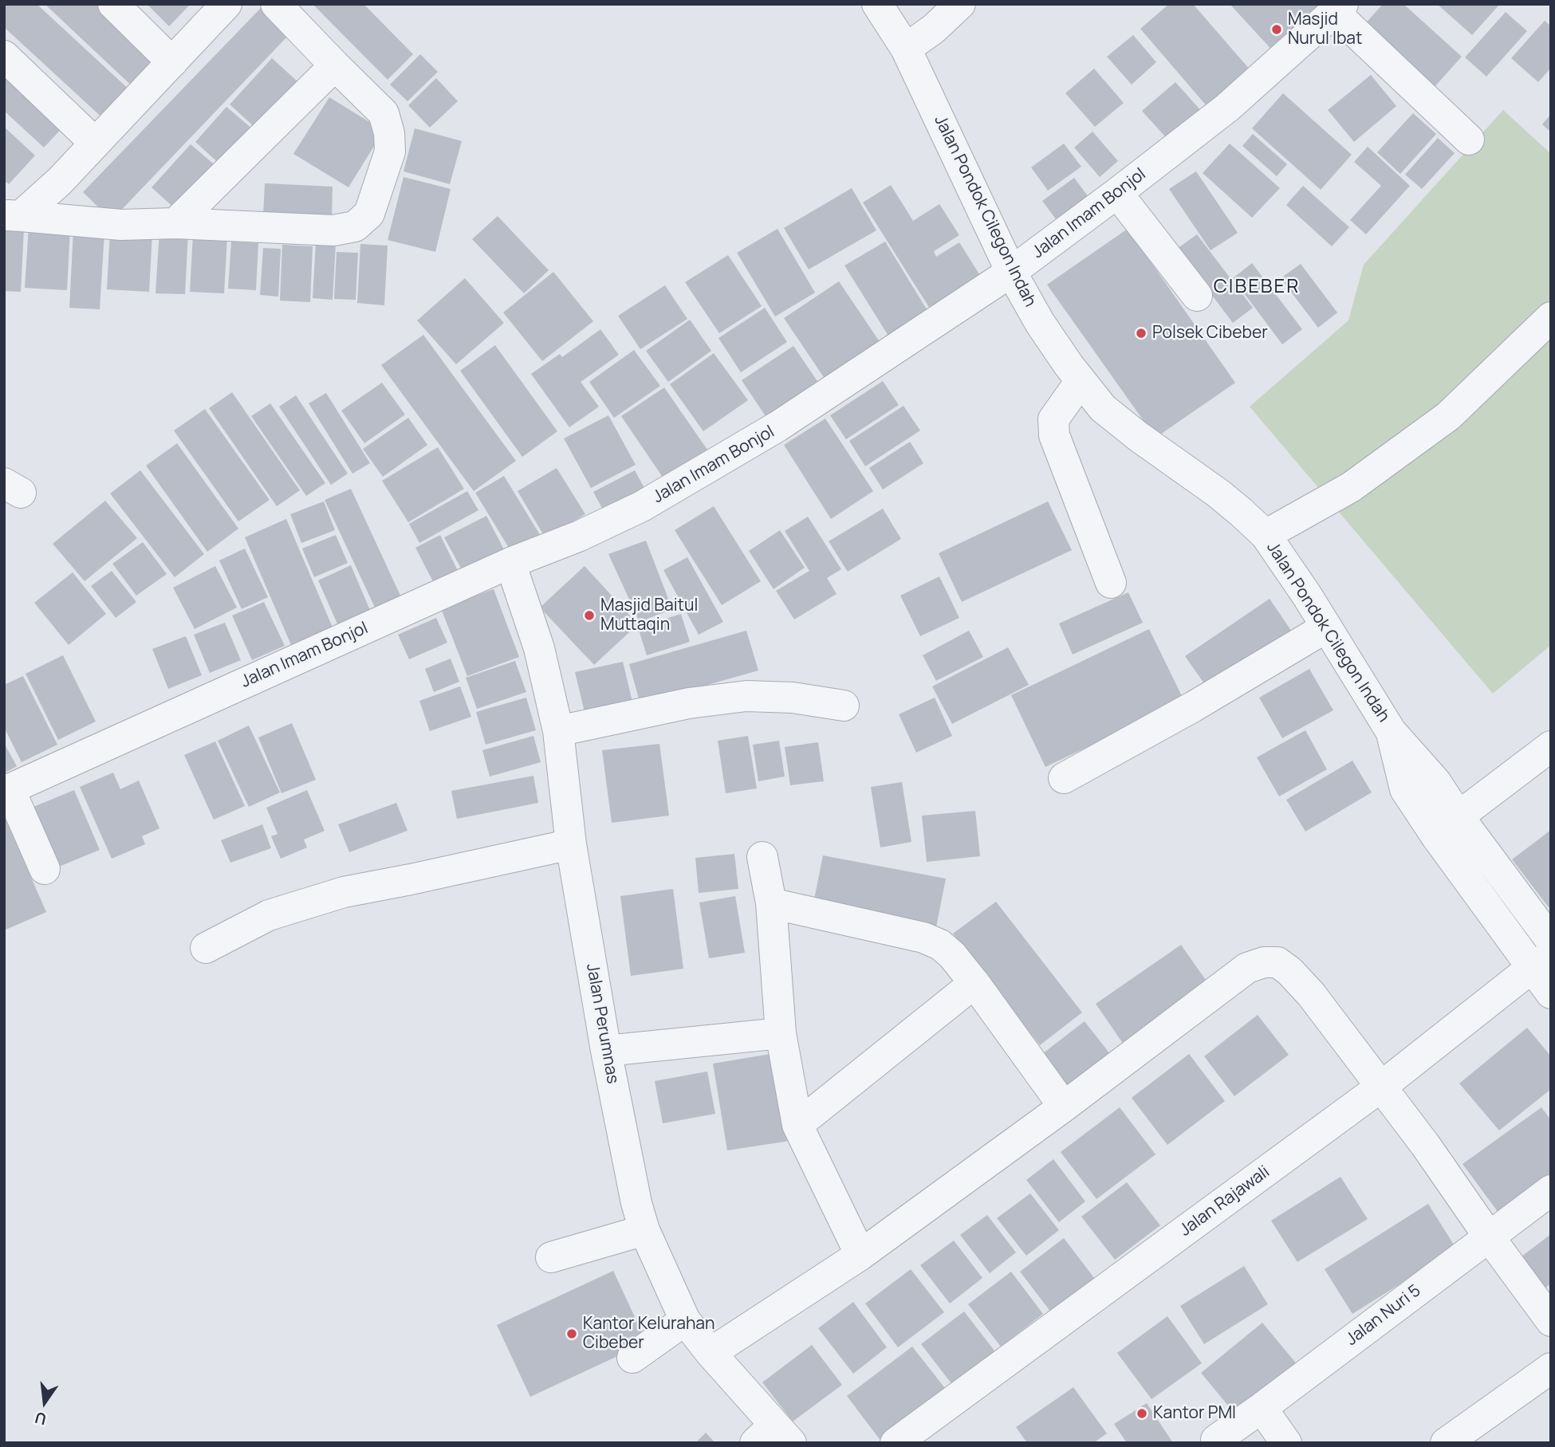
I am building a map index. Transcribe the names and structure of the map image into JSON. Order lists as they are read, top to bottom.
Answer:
{
  "streets": {
    "street": [
      "Jalan Pondok Cilegon Indah",
      "Jalan Imam Bonjol",
      "Jalan Perumnas",
      "Jalan Rajawali",
      "Jalan Nuri 5"
    ]
  },
  "crossings": [
    ["Jalan Pondok Cilegon Indah", "Jalan Imam Bonjol"],
    ["Jalan Imam Bonjol", "Jalan Perumnas"]
  ],
  "districts": ["CIBEBER"],
  "places": [
    "Masjid Nurul Ibat",
    "Polsek Cibeber",
    "Masjid Baitul Muttaqin",
    "Kantor Kelurahan Cibeber",
    "Kantor PMI"
  ],
  "north": "bottom"
}
